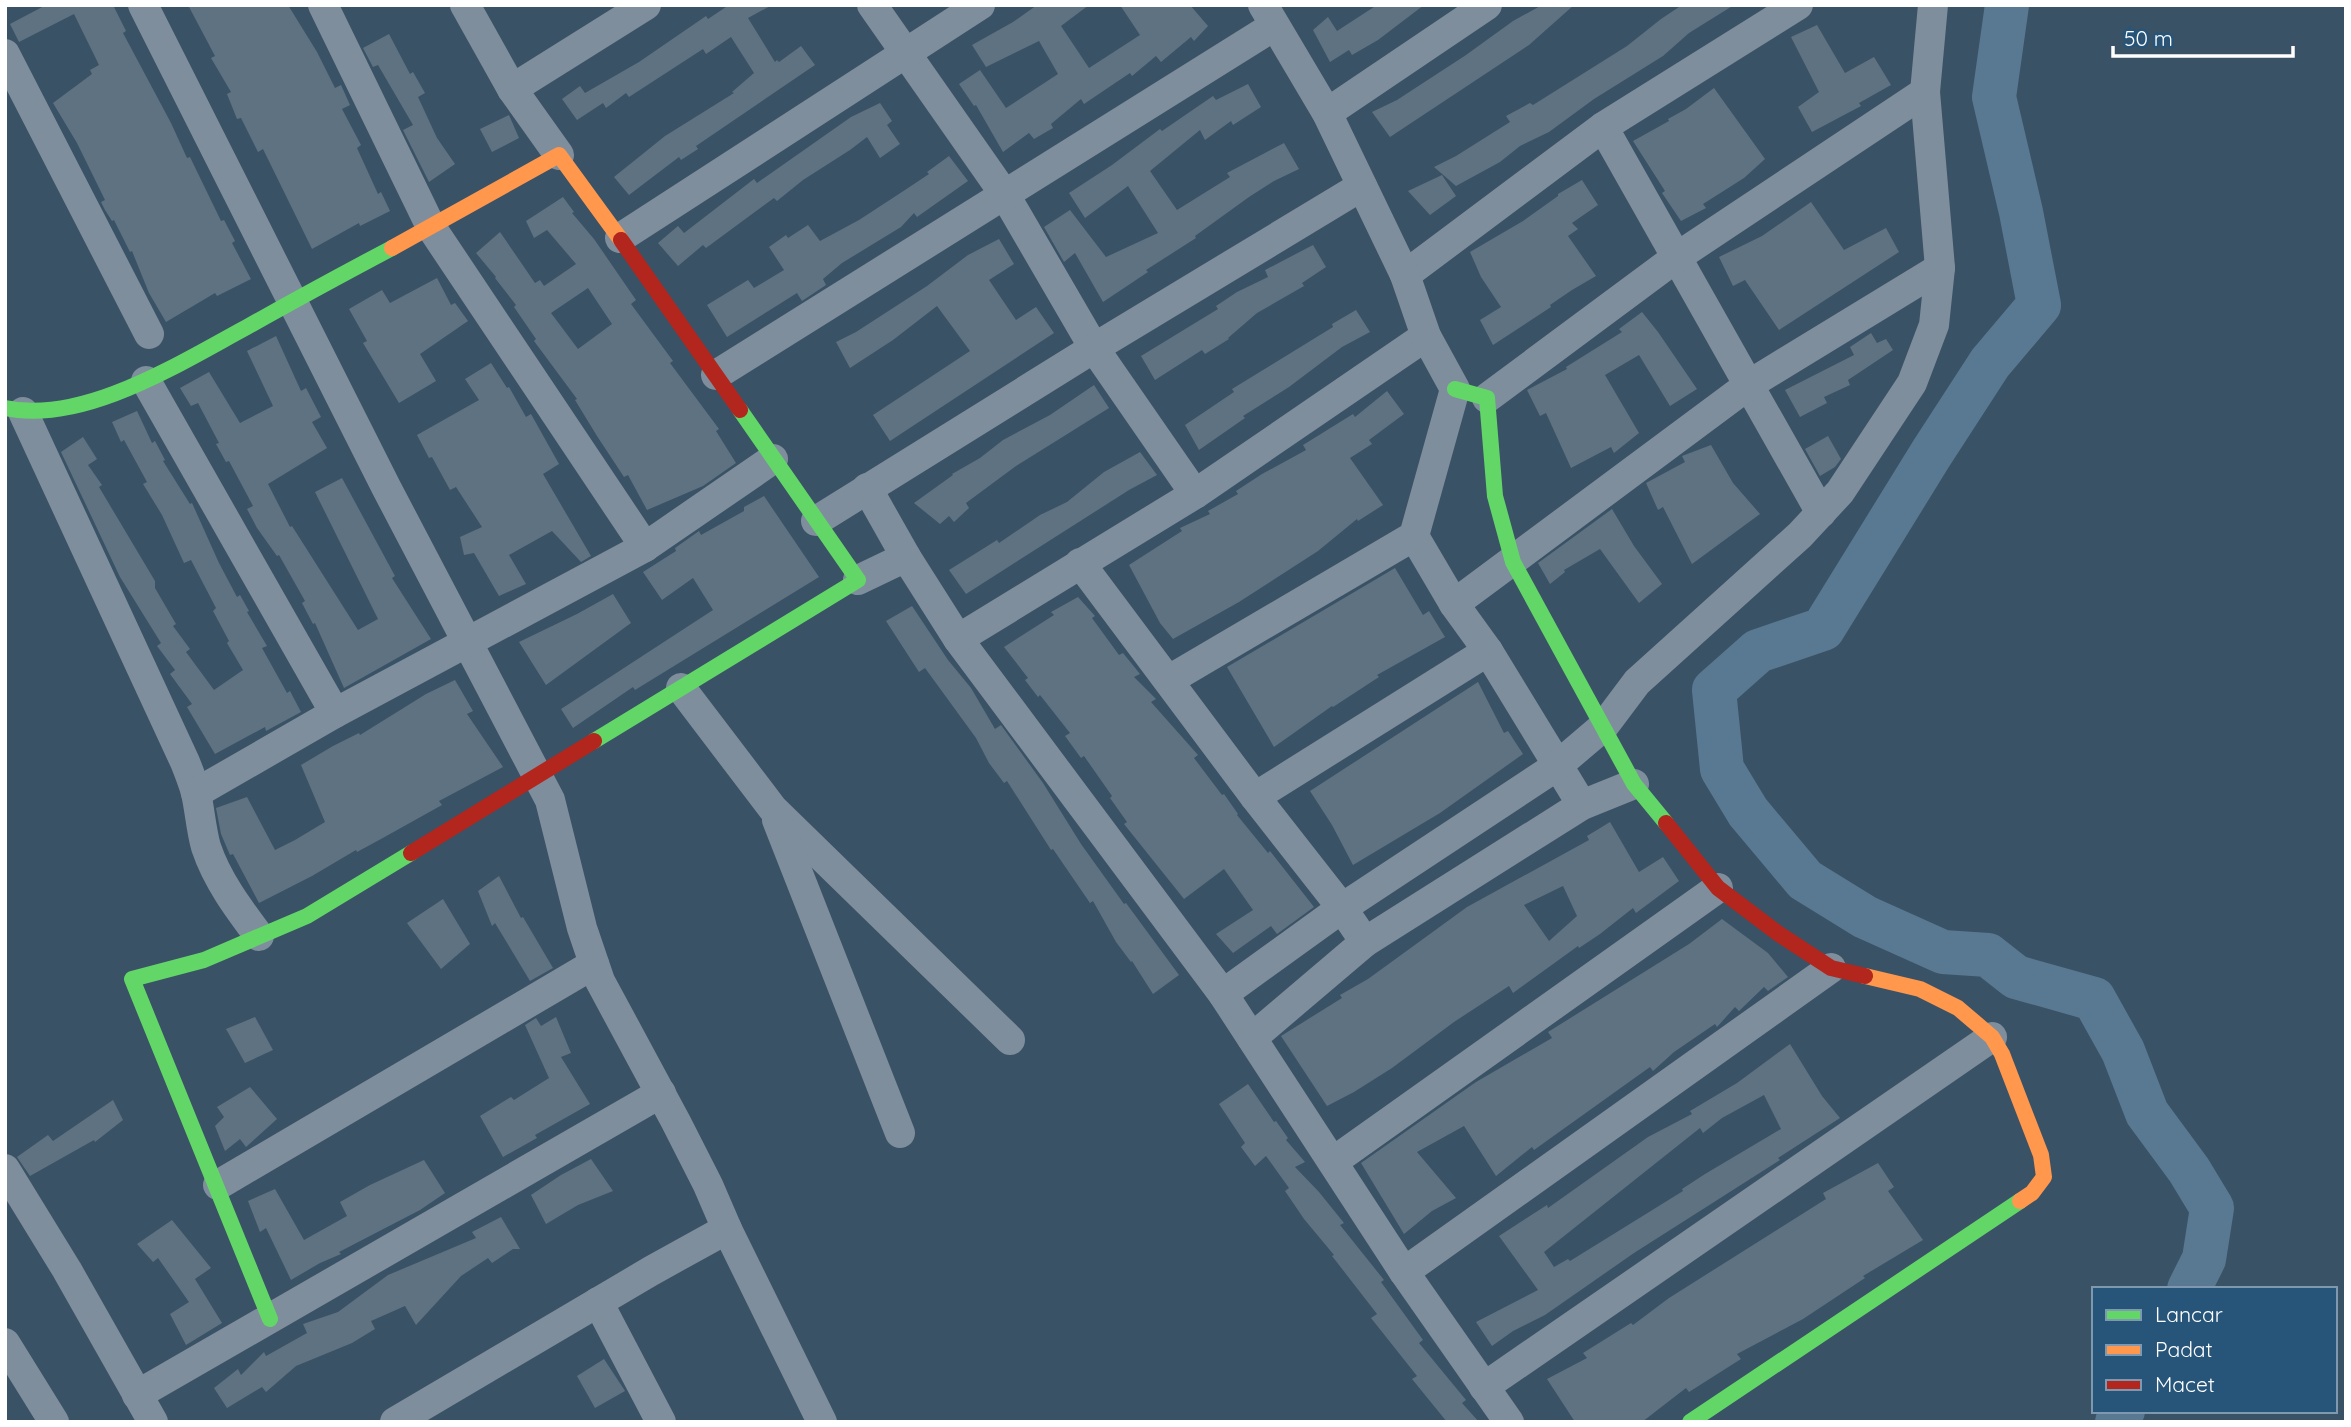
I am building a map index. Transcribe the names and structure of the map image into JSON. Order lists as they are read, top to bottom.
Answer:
{
  "legend": ["Lancar", "Padat", "Macet"],
  "scale_bar": "50 m"
}
